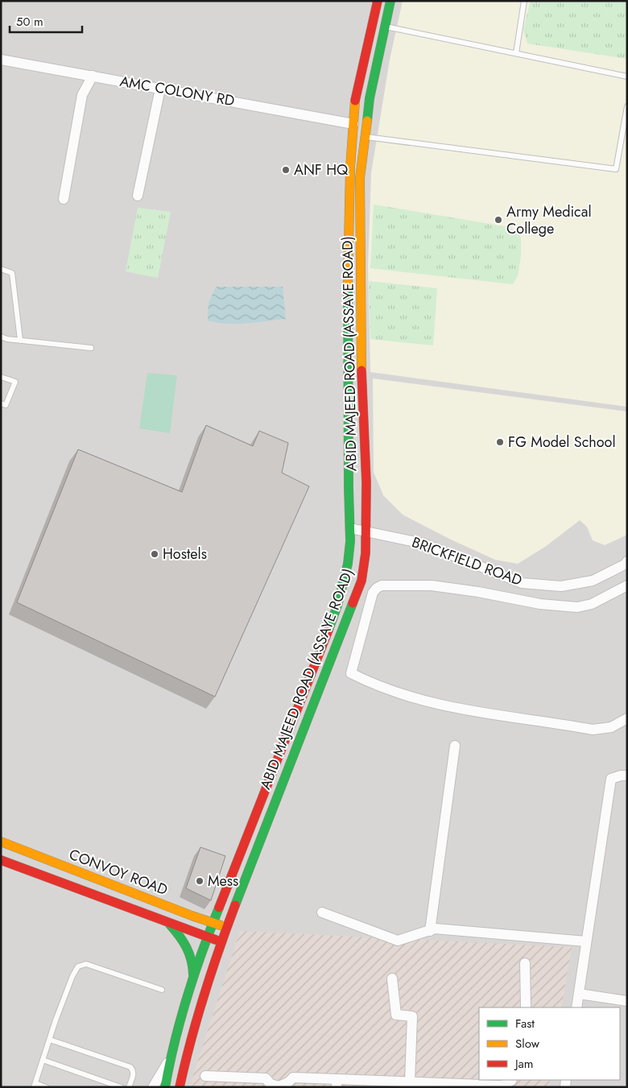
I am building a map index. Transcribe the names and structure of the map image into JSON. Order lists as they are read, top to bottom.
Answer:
{
  "streets": {
    "main road": ["ABID MAJEED ROAD (ASSAYE ROAD)", "CONVOY ROAD"],
    "street": ["AMC COLONY RD", "BRICKFIELD ROAD"]
  },
  "crossings": [
    ["AMC COLONY RD", "ABID MAJEED ROAD (ASSAYE ROAD)"],
    ["ABID MAJEED ROAD (ASSAYE ROAD)", "BRICKFIELD ROAD"],
    ["ABID MAJEED ROAD (ASSAYE ROAD)", "CONVOY ROAD"]
  ],
  "places": [
    "ANF HQ",
    "Army Medical College",
    "FG Model School",
    "Hostels",
    "Mess"
  ],
  "legend": ["Fast", "Slow", "Jam"],
  "scale_bar": "50 m"
}
